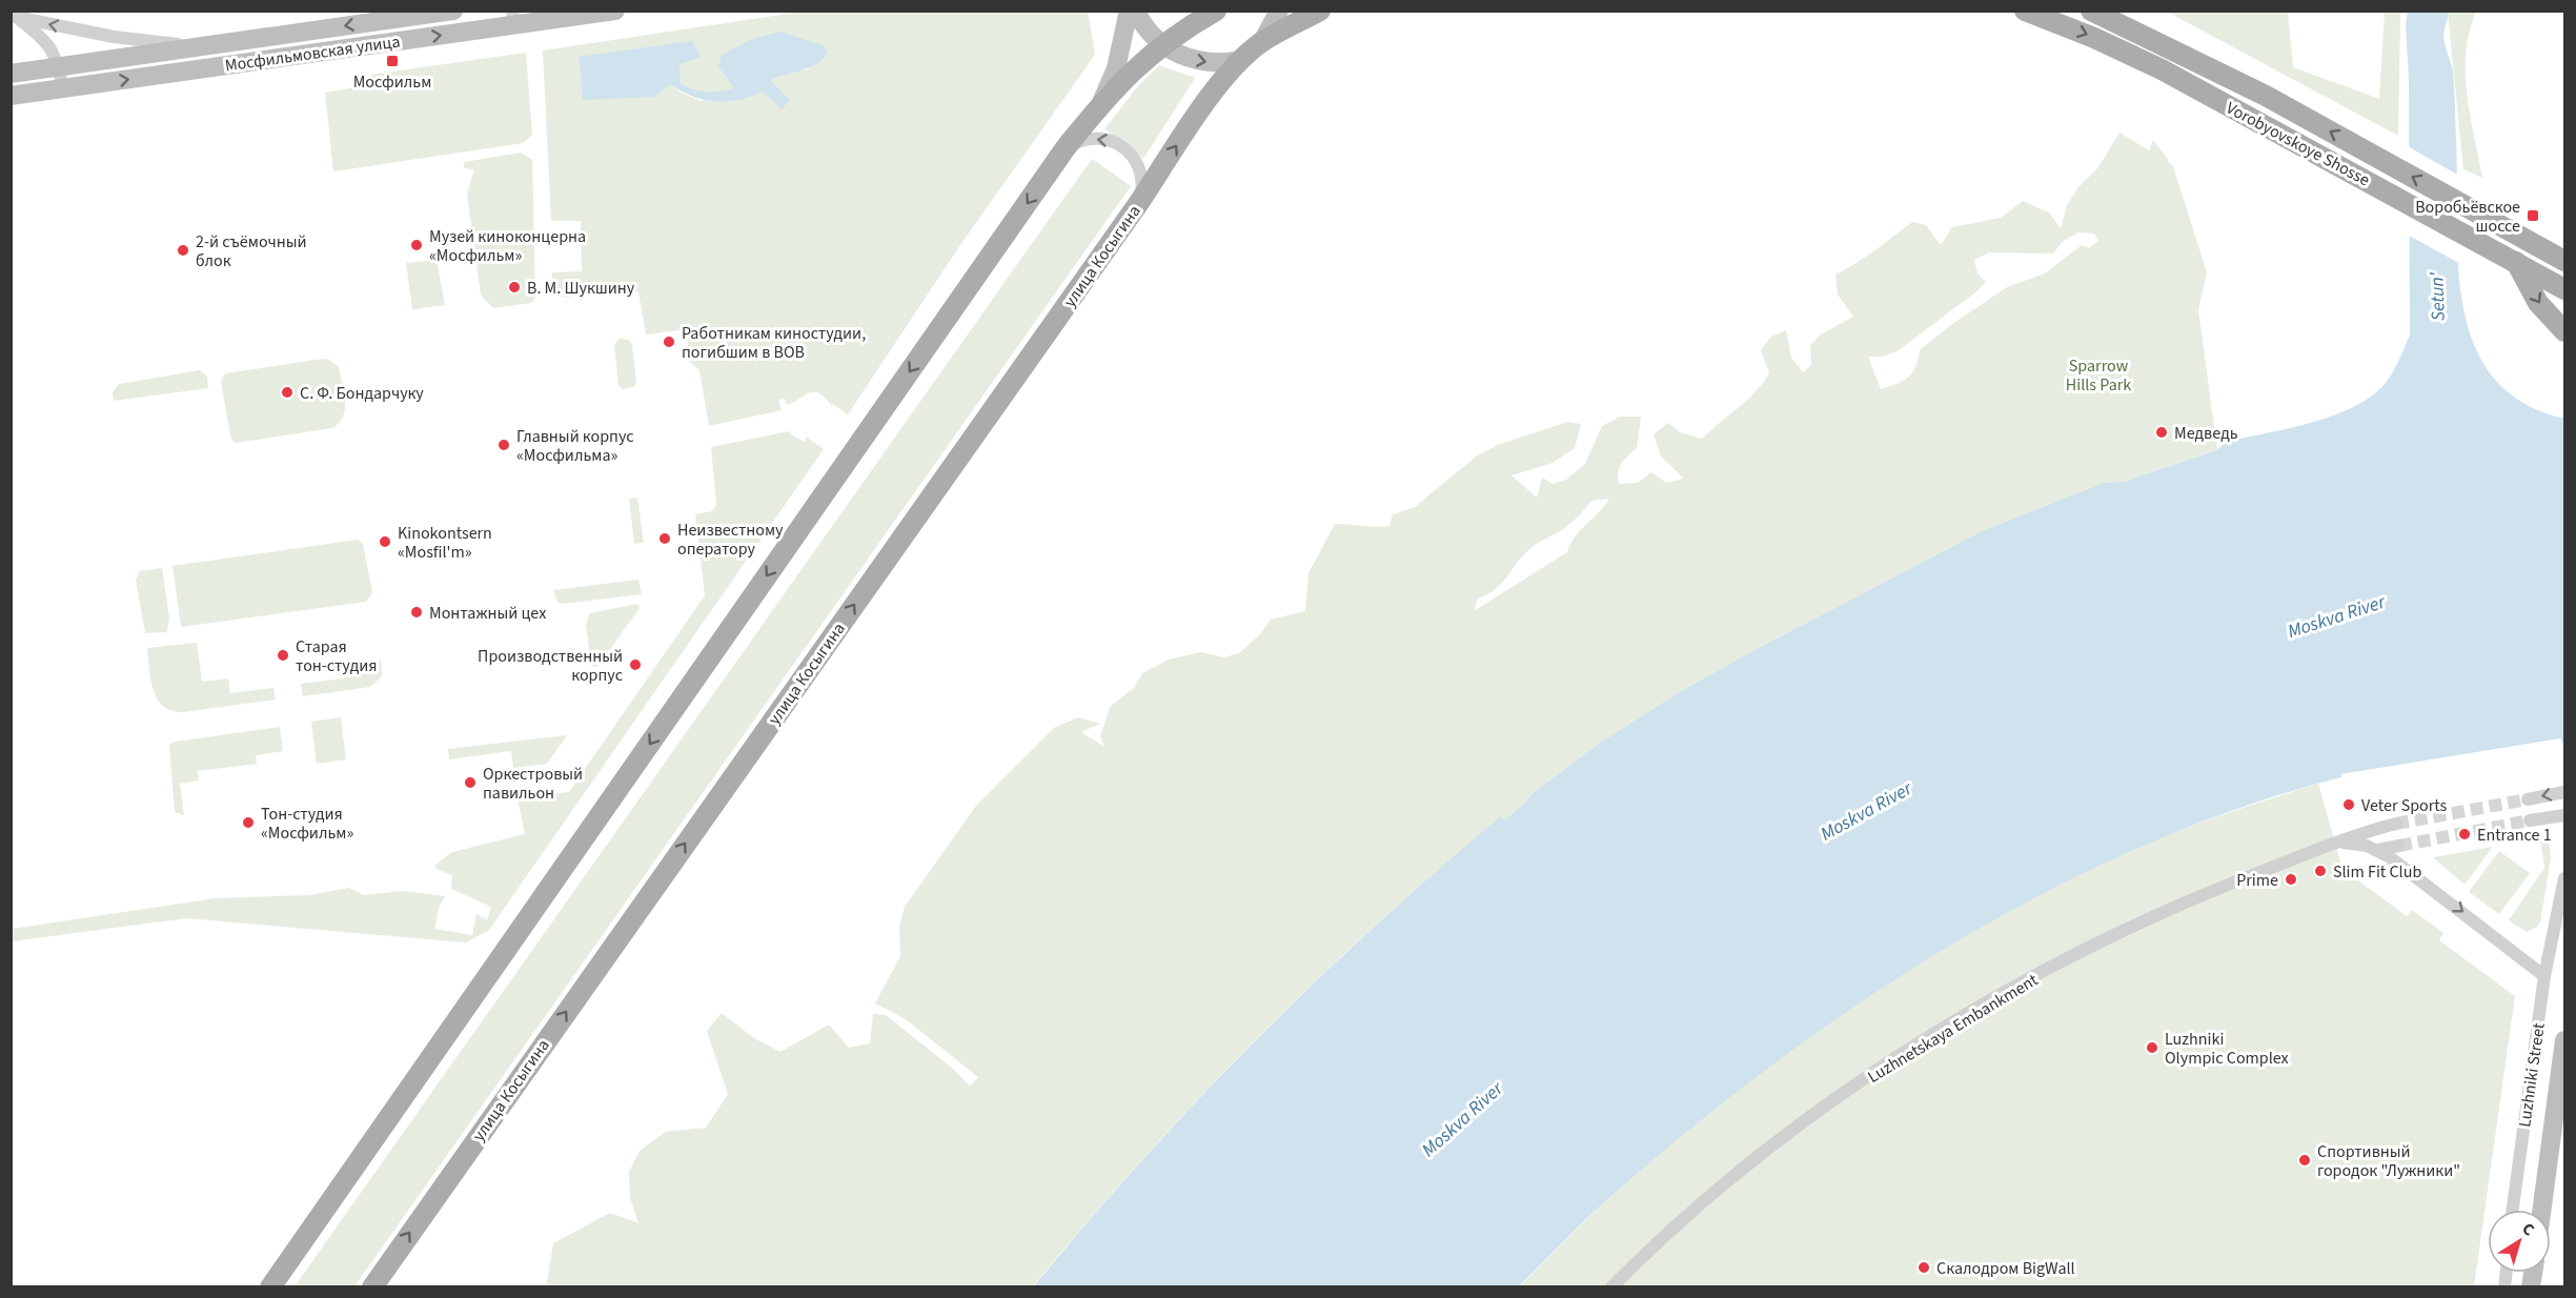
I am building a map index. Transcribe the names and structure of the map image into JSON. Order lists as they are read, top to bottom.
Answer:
{
  "streets": {
    "main road": ["Мосфильмовская улица", "Vorobyovskoye Shosse", "улица Косыгина"],
    "street": ["Luzhnetskaya Embankment", "Luzhniki Street"]
  },
  "water": ["Setun'", "Moskva River"],
  "parks": ["Sparrow Hills Park"],
  "places": {
    "transit": ["Мосфильм", "Воробьёвское шоссе"],
    "other": [
      "Музей киноконцерна «Мосфильм»",
      "2-й съёмочный блок",
      "В. М. Шукшину",
      "Работникам киностудии, погибшим в ВОВ",
      "С. Ф. Бондарчуку",
      "Медведь",
      "Главный корпус «Мосфильма»",
      "Неизвестному оператору",
      "Kinokontsern «Mosfil'm»",
      "Монтажный цех",
      "Старая тон-студия",
      "Производственный корпус",
      "Оркестровый павильон",
      "Veter Sports",
      "Тон-студия «Мосфильм»",
      "Entrance 1",
      "Slim Fit Club",
      "Prime",
      "Luzhniki Olympic Complex",
      "Спортивный городок \"Лужники\"",
      "Скалодром BigWall"
    ]
  },
  "north": "top right"
}
